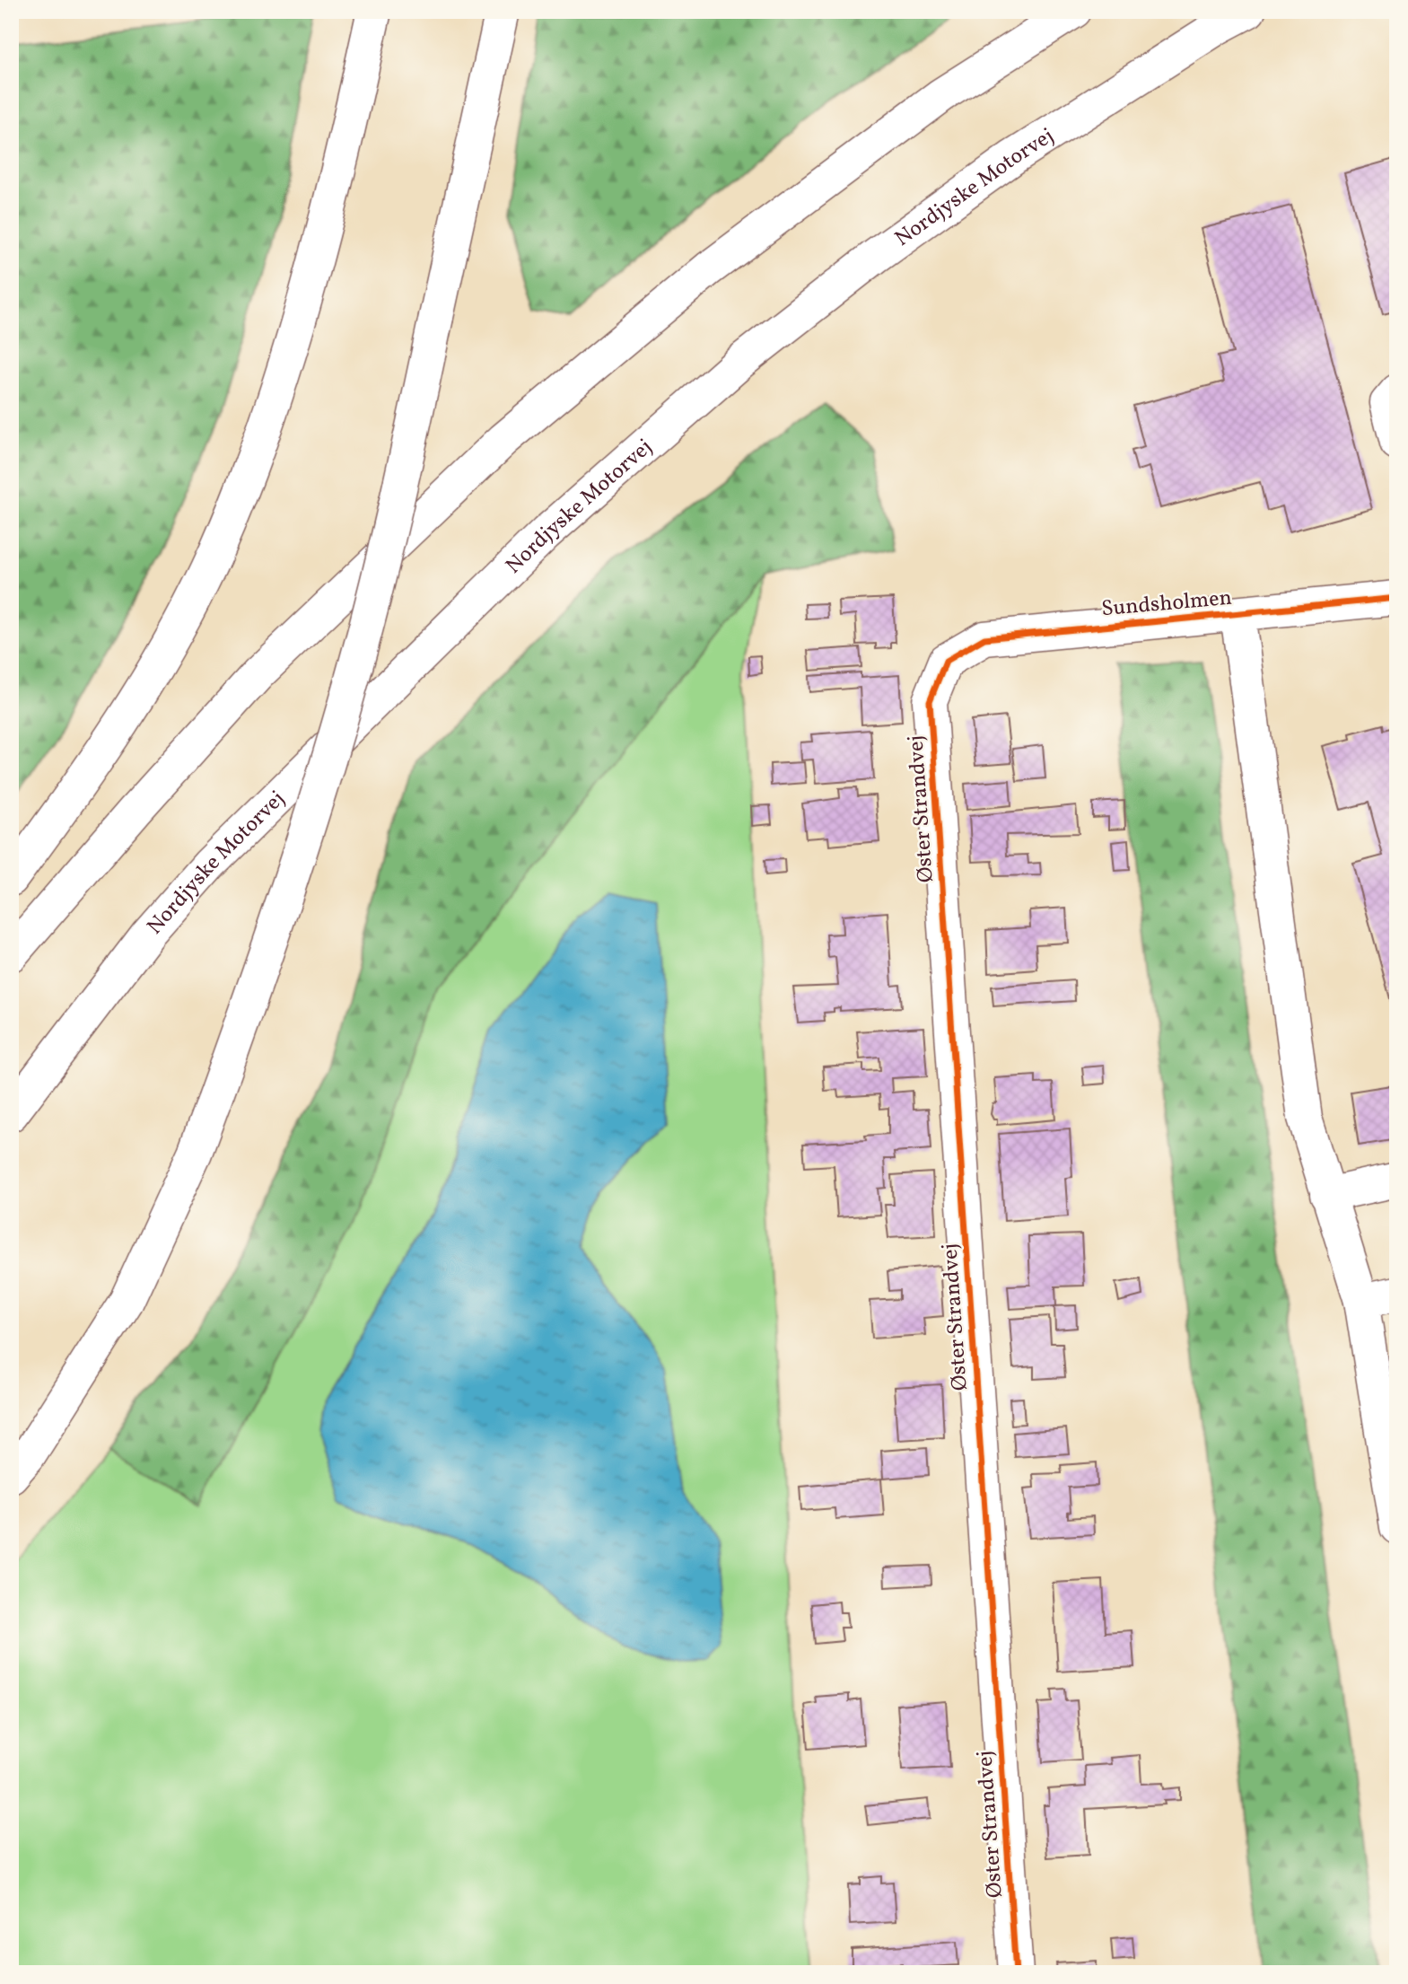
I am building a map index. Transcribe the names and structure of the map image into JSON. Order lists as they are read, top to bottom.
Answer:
{
  "streets": {
    "main road": ["Nordjyske Motorvej", "Sundsholmen", "Øster Strandvej"]
  },
  "crossings": [
    ["Sundsholmen", "Øster Strandvej"]
  ]
}
